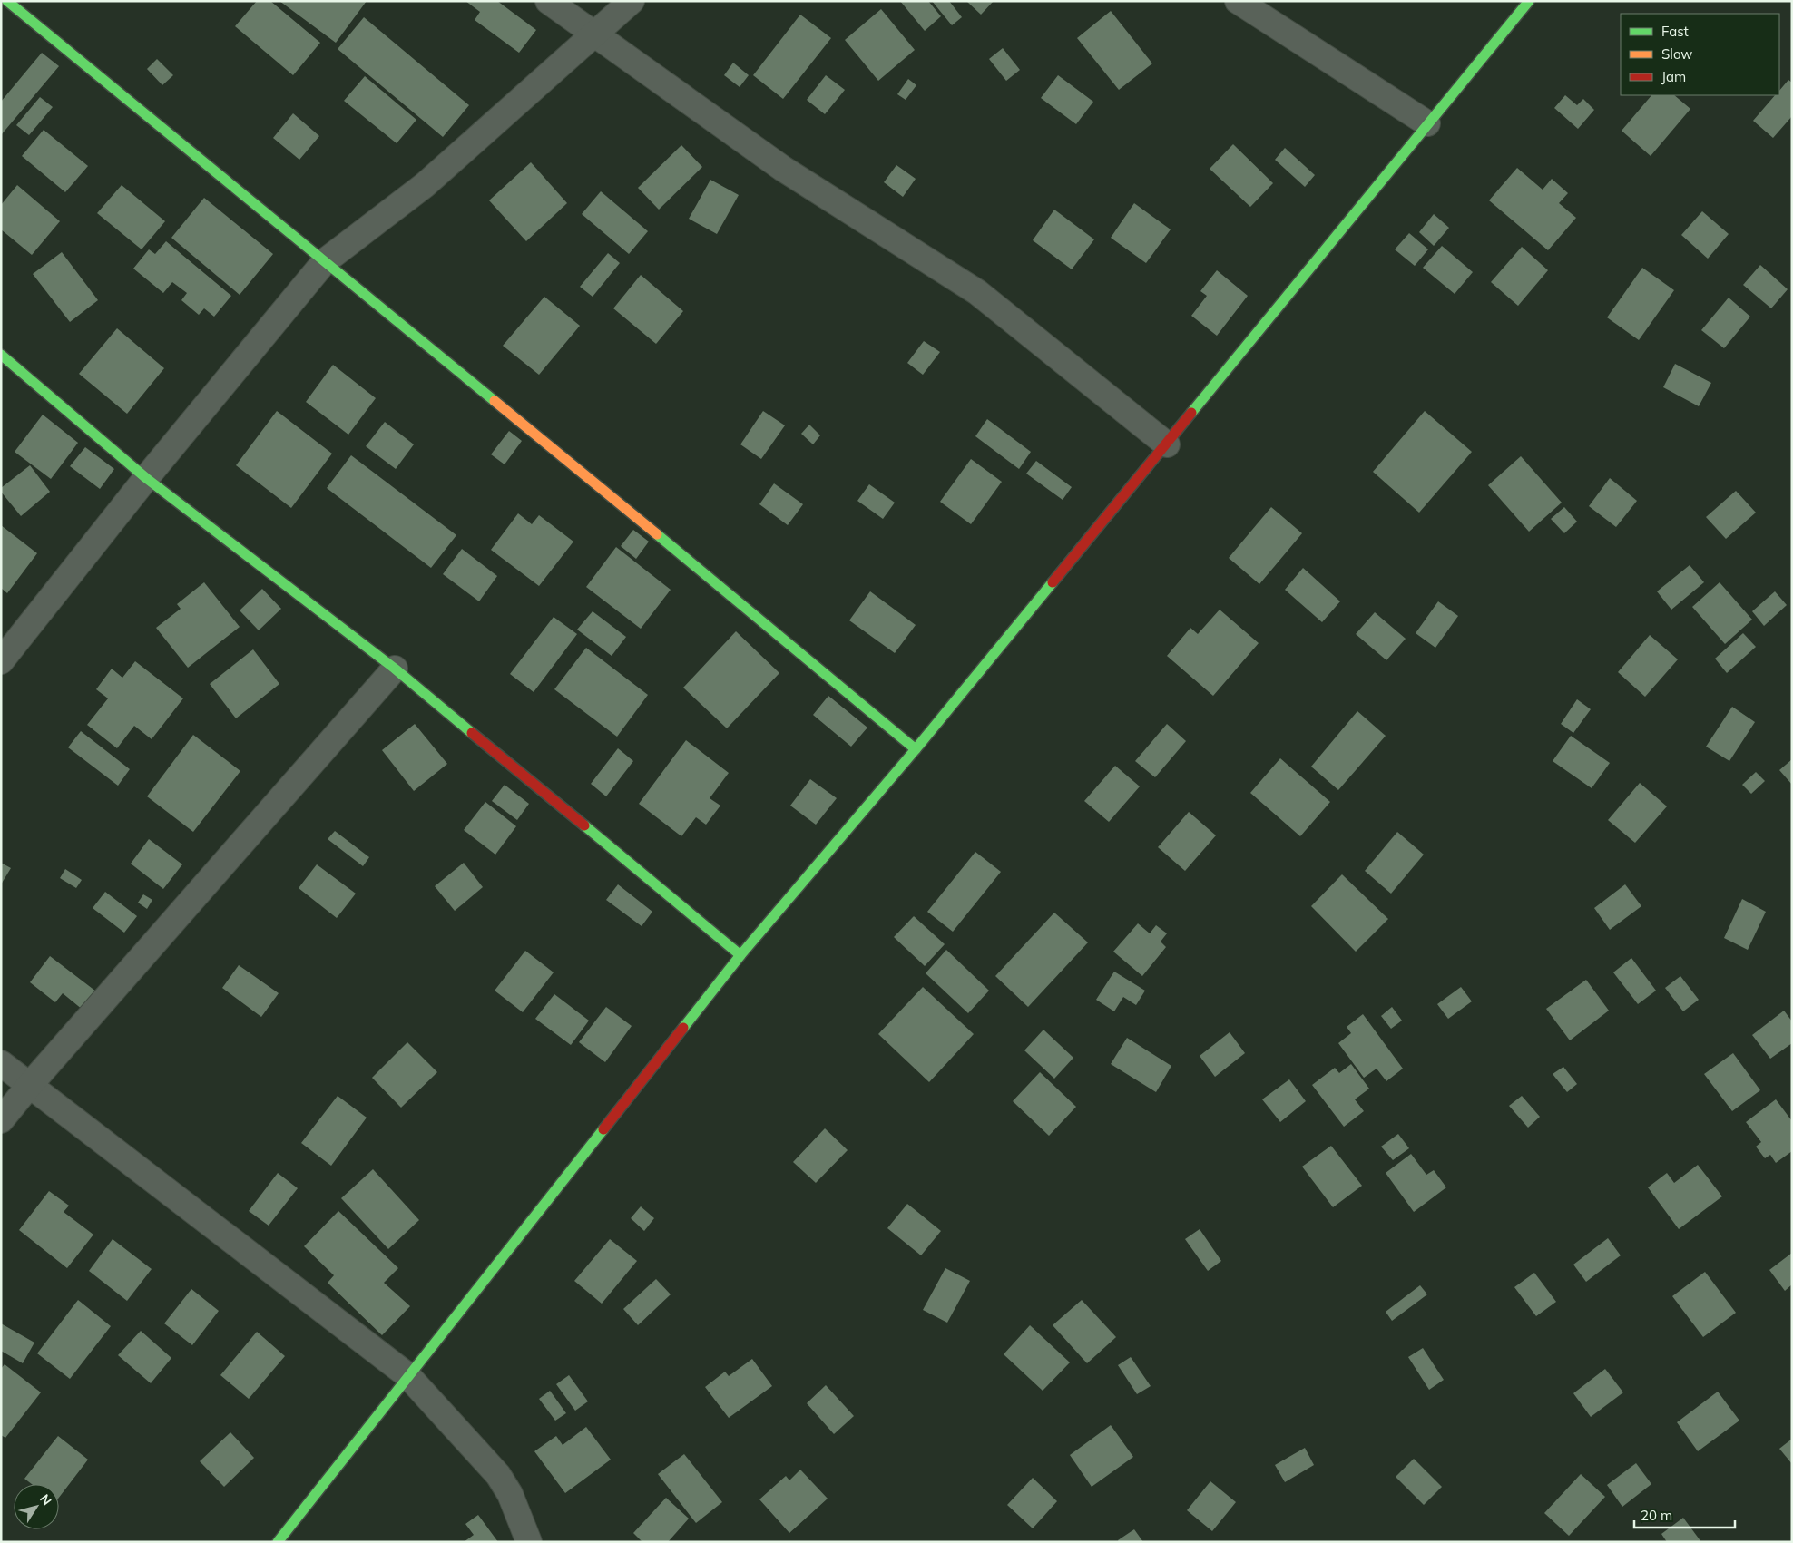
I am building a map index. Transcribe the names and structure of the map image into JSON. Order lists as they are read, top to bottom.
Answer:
{
  "legend": ["Fast", "Slow", "Jam"],
  "scale_bar": "20 m",
  "north": "top right"
}
